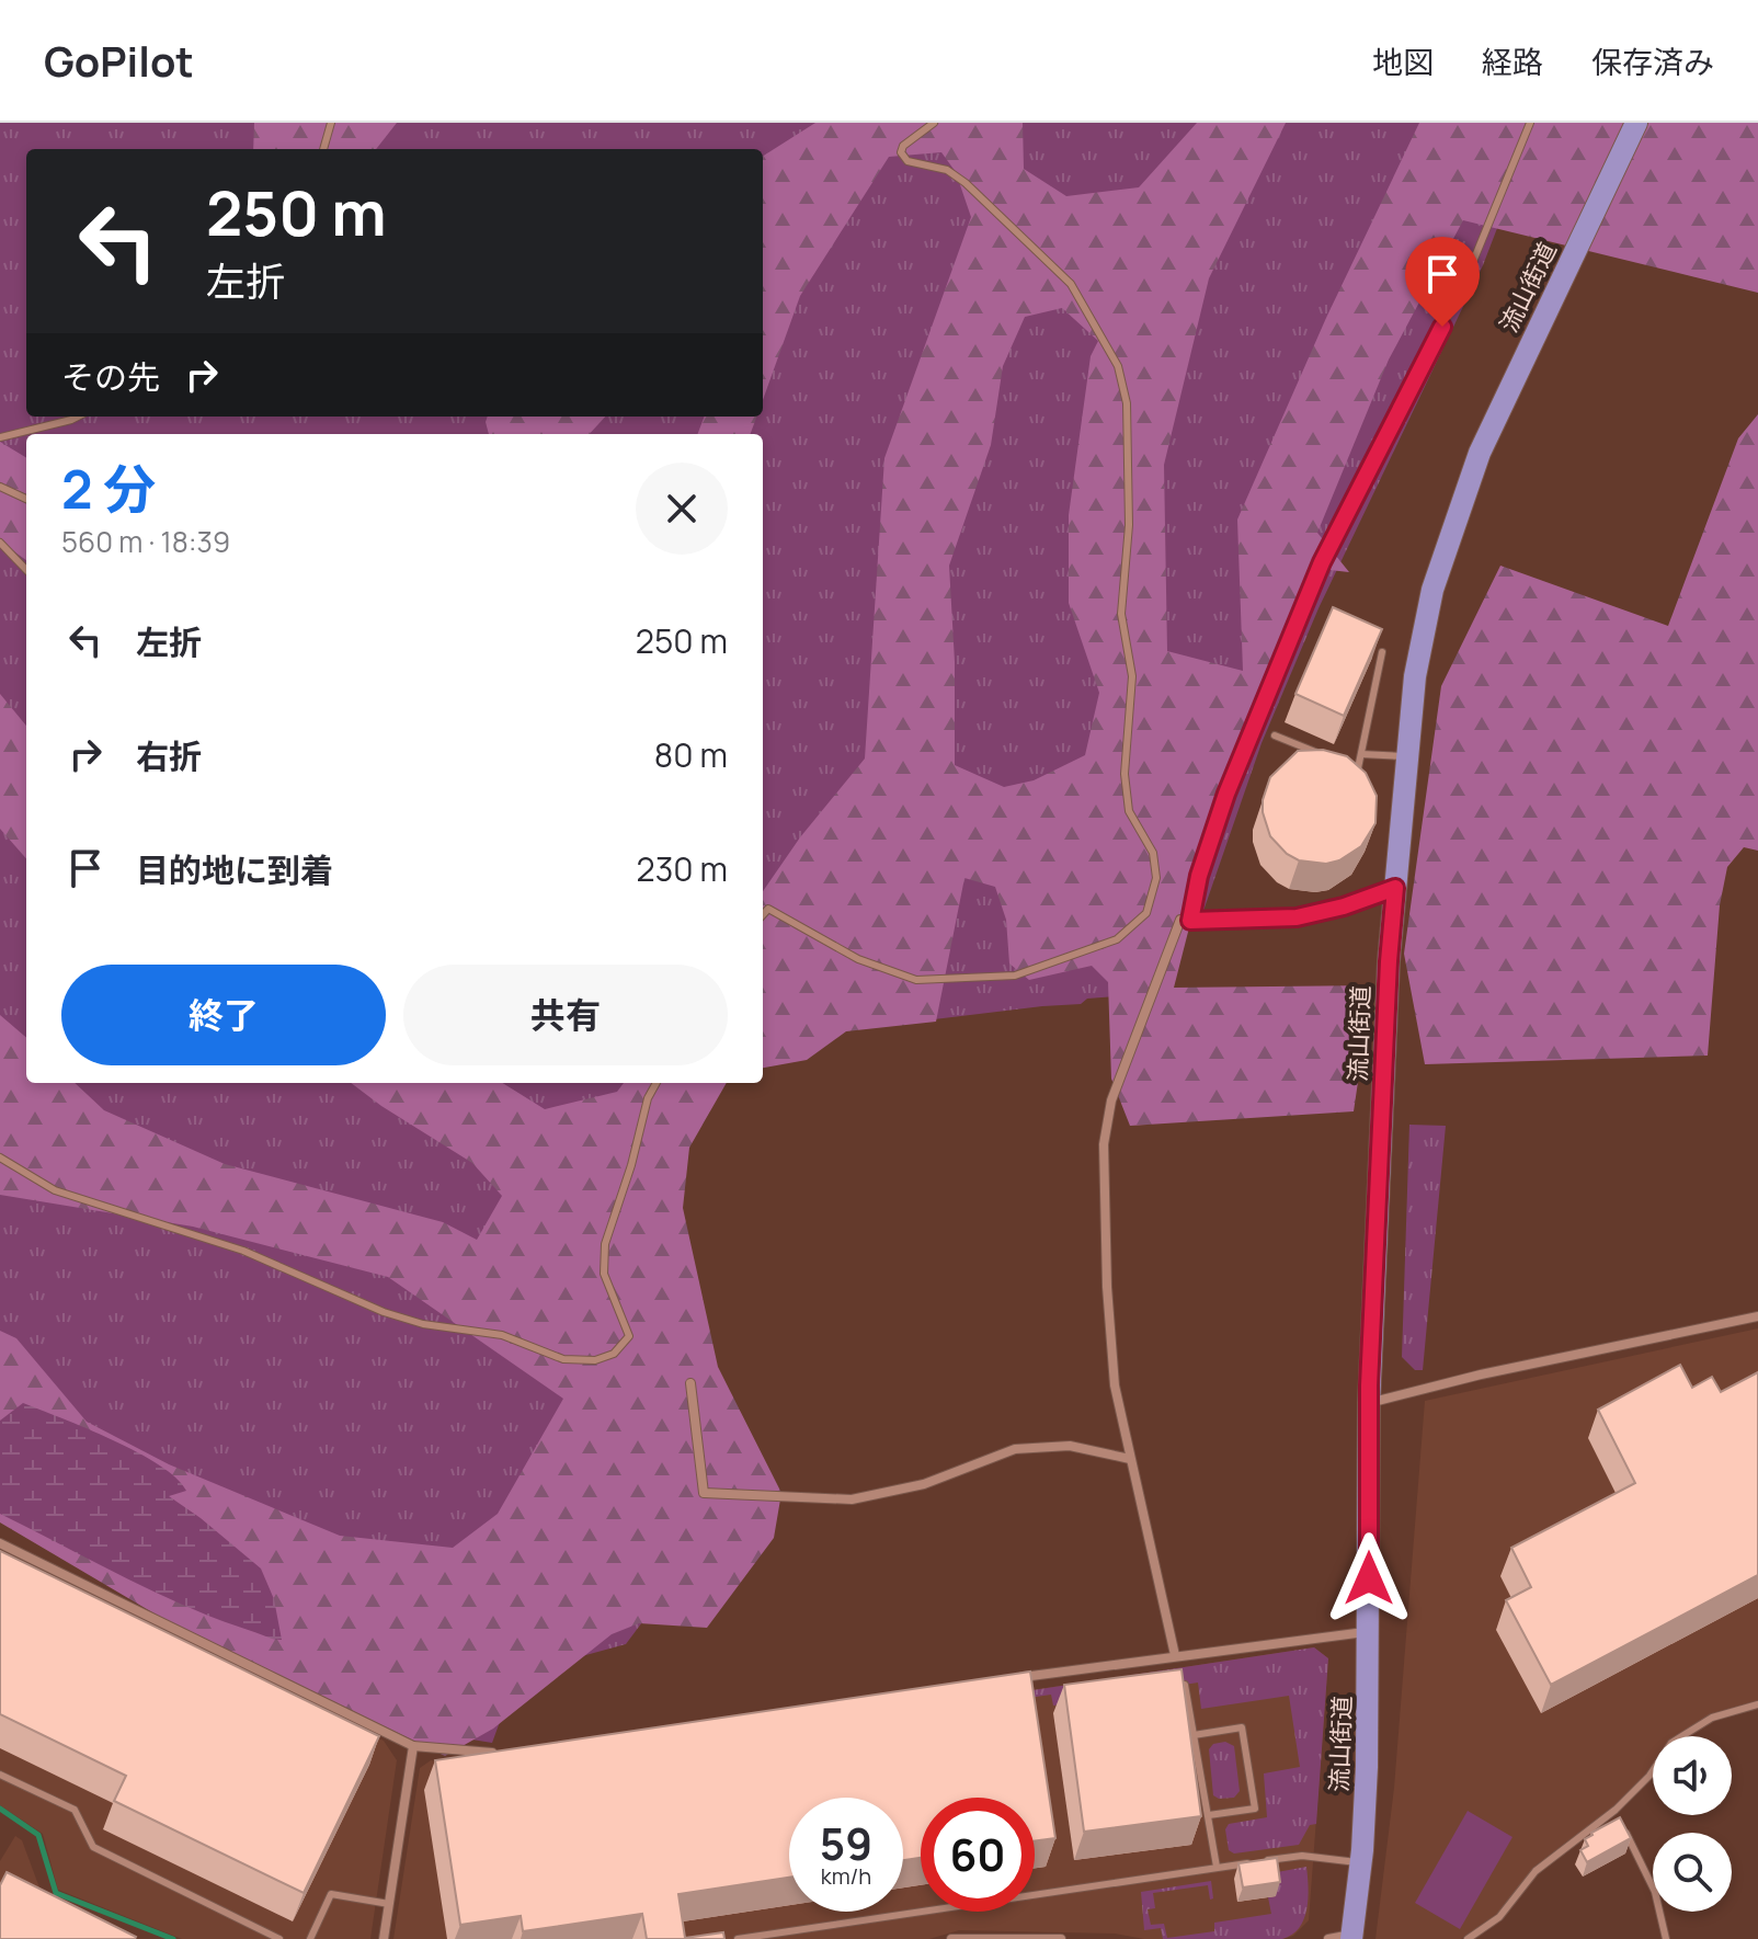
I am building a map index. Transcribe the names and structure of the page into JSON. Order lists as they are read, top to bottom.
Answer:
{
  "streets": {
    "main road": ["流山街道"]
  },
  "page": {
    "header": "GoPilot",
    "nav": ["地図", "経路", "保存済み"],
    "turn": ["250 m", "左折"],
    "then": "その先",
    "heading": ["2 分", "560 m · 18:39"],
    "list": [
      {
        "name": "左折",
        "value": "250 m"
      },
      {
        "name": "右折",
        "value": "80 m"
      },
      {
        "name": "目的地に到着",
        "value": "230 m"
      }
    ],
    "buttons": ["終了", "共有"],
    "speed": "59 km/h",
    "limit": "60"
  }
}
